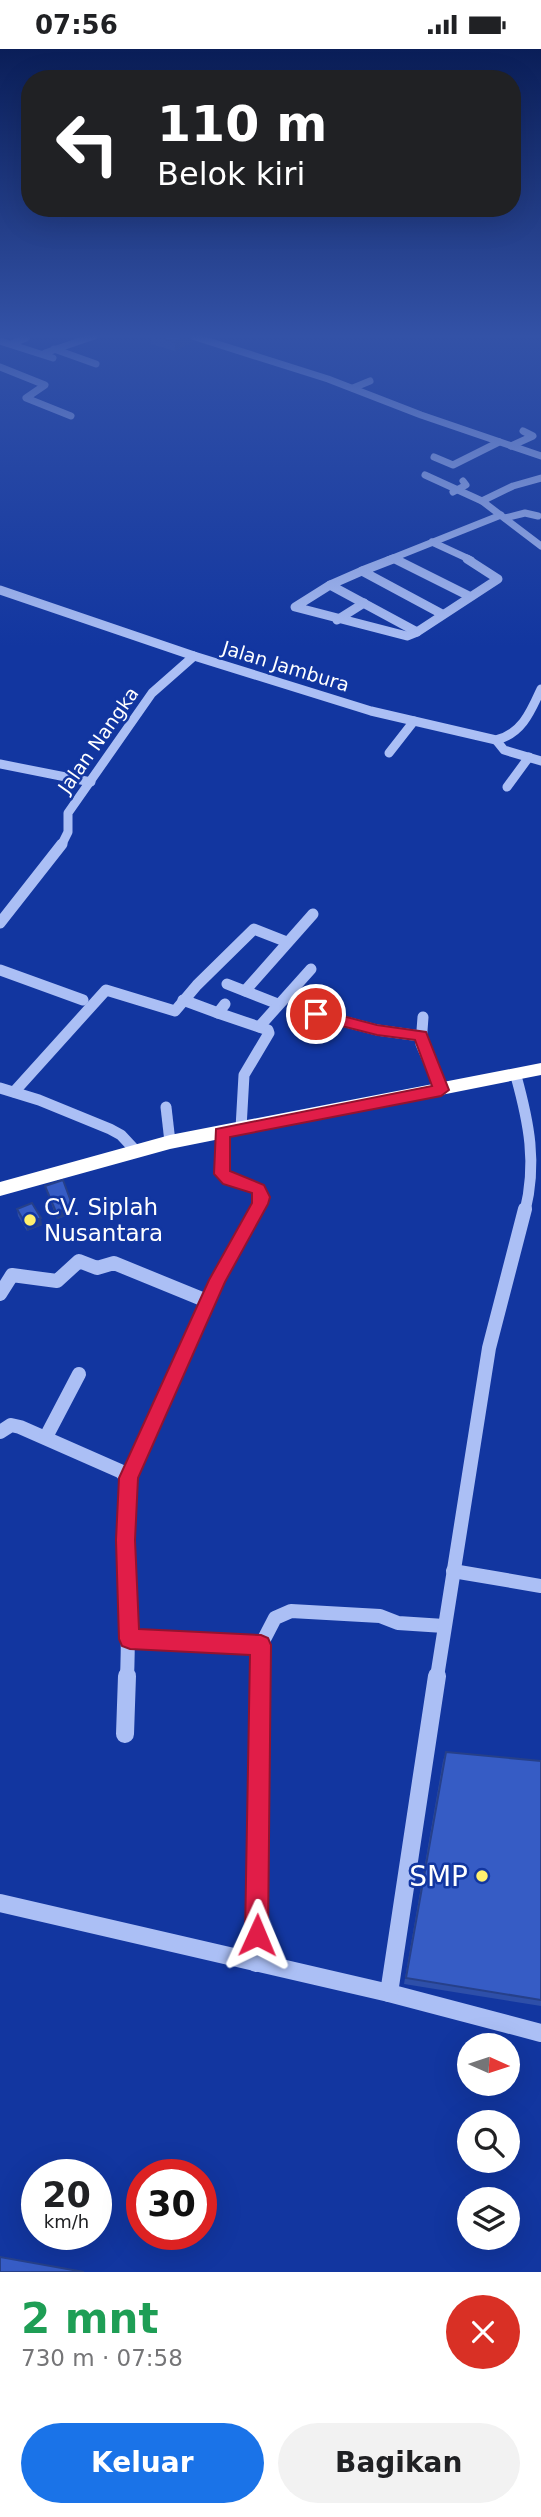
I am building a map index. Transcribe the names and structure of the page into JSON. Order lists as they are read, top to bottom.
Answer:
{
  "streets": {
    "street": ["Jalan Jambura", "Jalan Nangka"]
  },
  "crossings": [
    ["Jalan Jambura", "Jalan Nangka"]
  ],
  "places": ["CV. Siplah Nusantara", "SMP"],
  "north": "right",
  "page": {
    "status": "07:56",
    "turn": ["110 m", "Belok kiri"],
    "speed": "20 km/h",
    "limit": "30",
    "heading": ["2 mnt", "730 m · 07:58"],
    "buttons": ["Keluar", "Bagikan"]
  }
}
